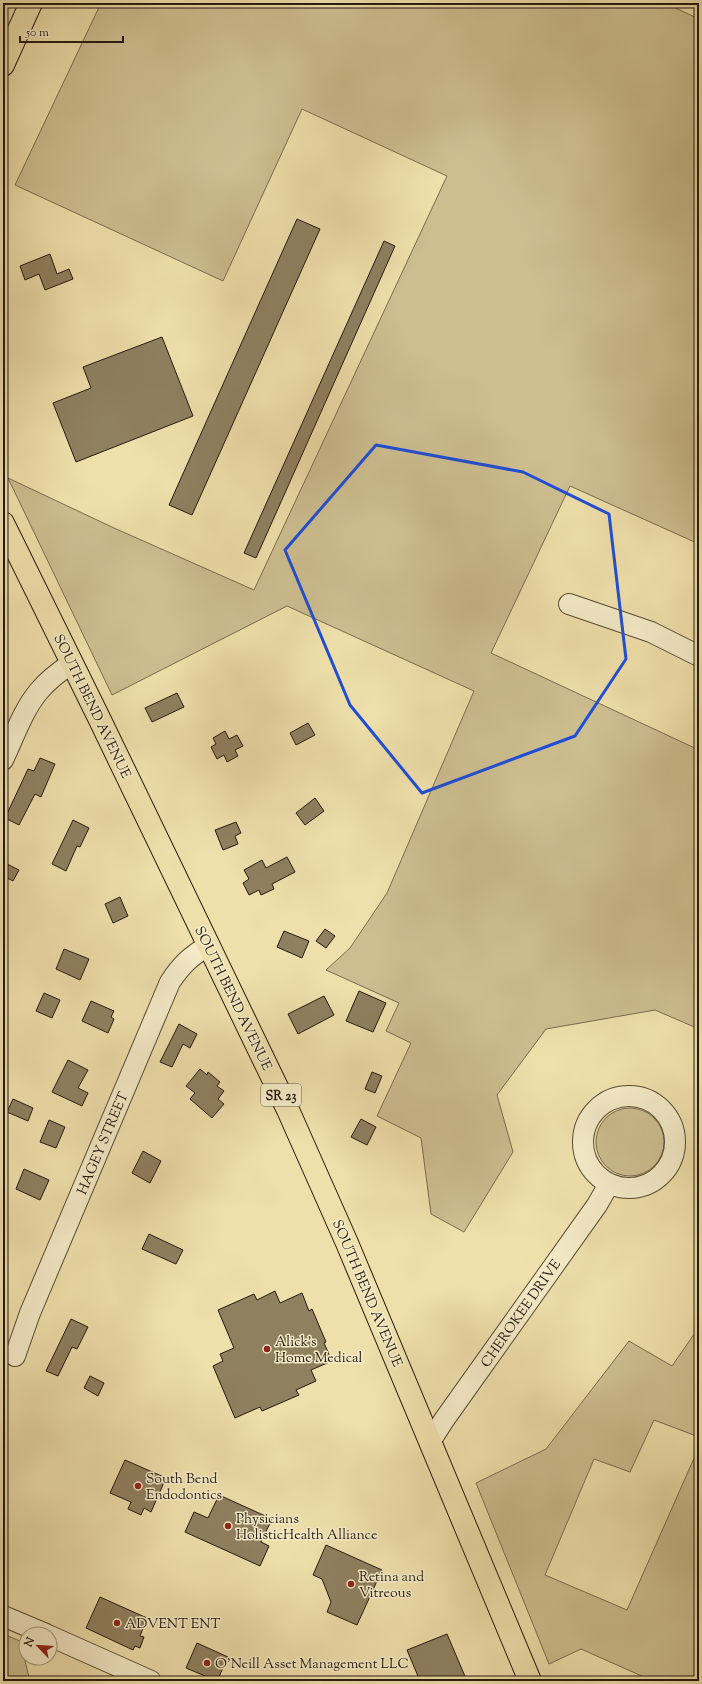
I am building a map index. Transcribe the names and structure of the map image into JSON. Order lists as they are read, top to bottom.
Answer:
{
  "streets": {
    "main road": ["SOUTH BEND AVENUE", "SR 23"],
    "street": ["HAGEY STREET", "CHEROKEE DRIVE"]
  },
  "crossings": [
    ["SOUTH BEND AVENUE", "HAGEY STREET"],
    ["SOUTH BEND AVENUE", "CHEROKEE DRIVE"]
  ],
  "places": [
    "Alick's Home Medical",
    "South Bend Endodontics",
    "Physicians HolisticHealth Alliance",
    "Retina and Vitreous",
    "ADVENT ENT",
    "O'Neill Asset Management LLC"
  ],
  "scale_bar": "50 m",
  "north": "top left"
}
